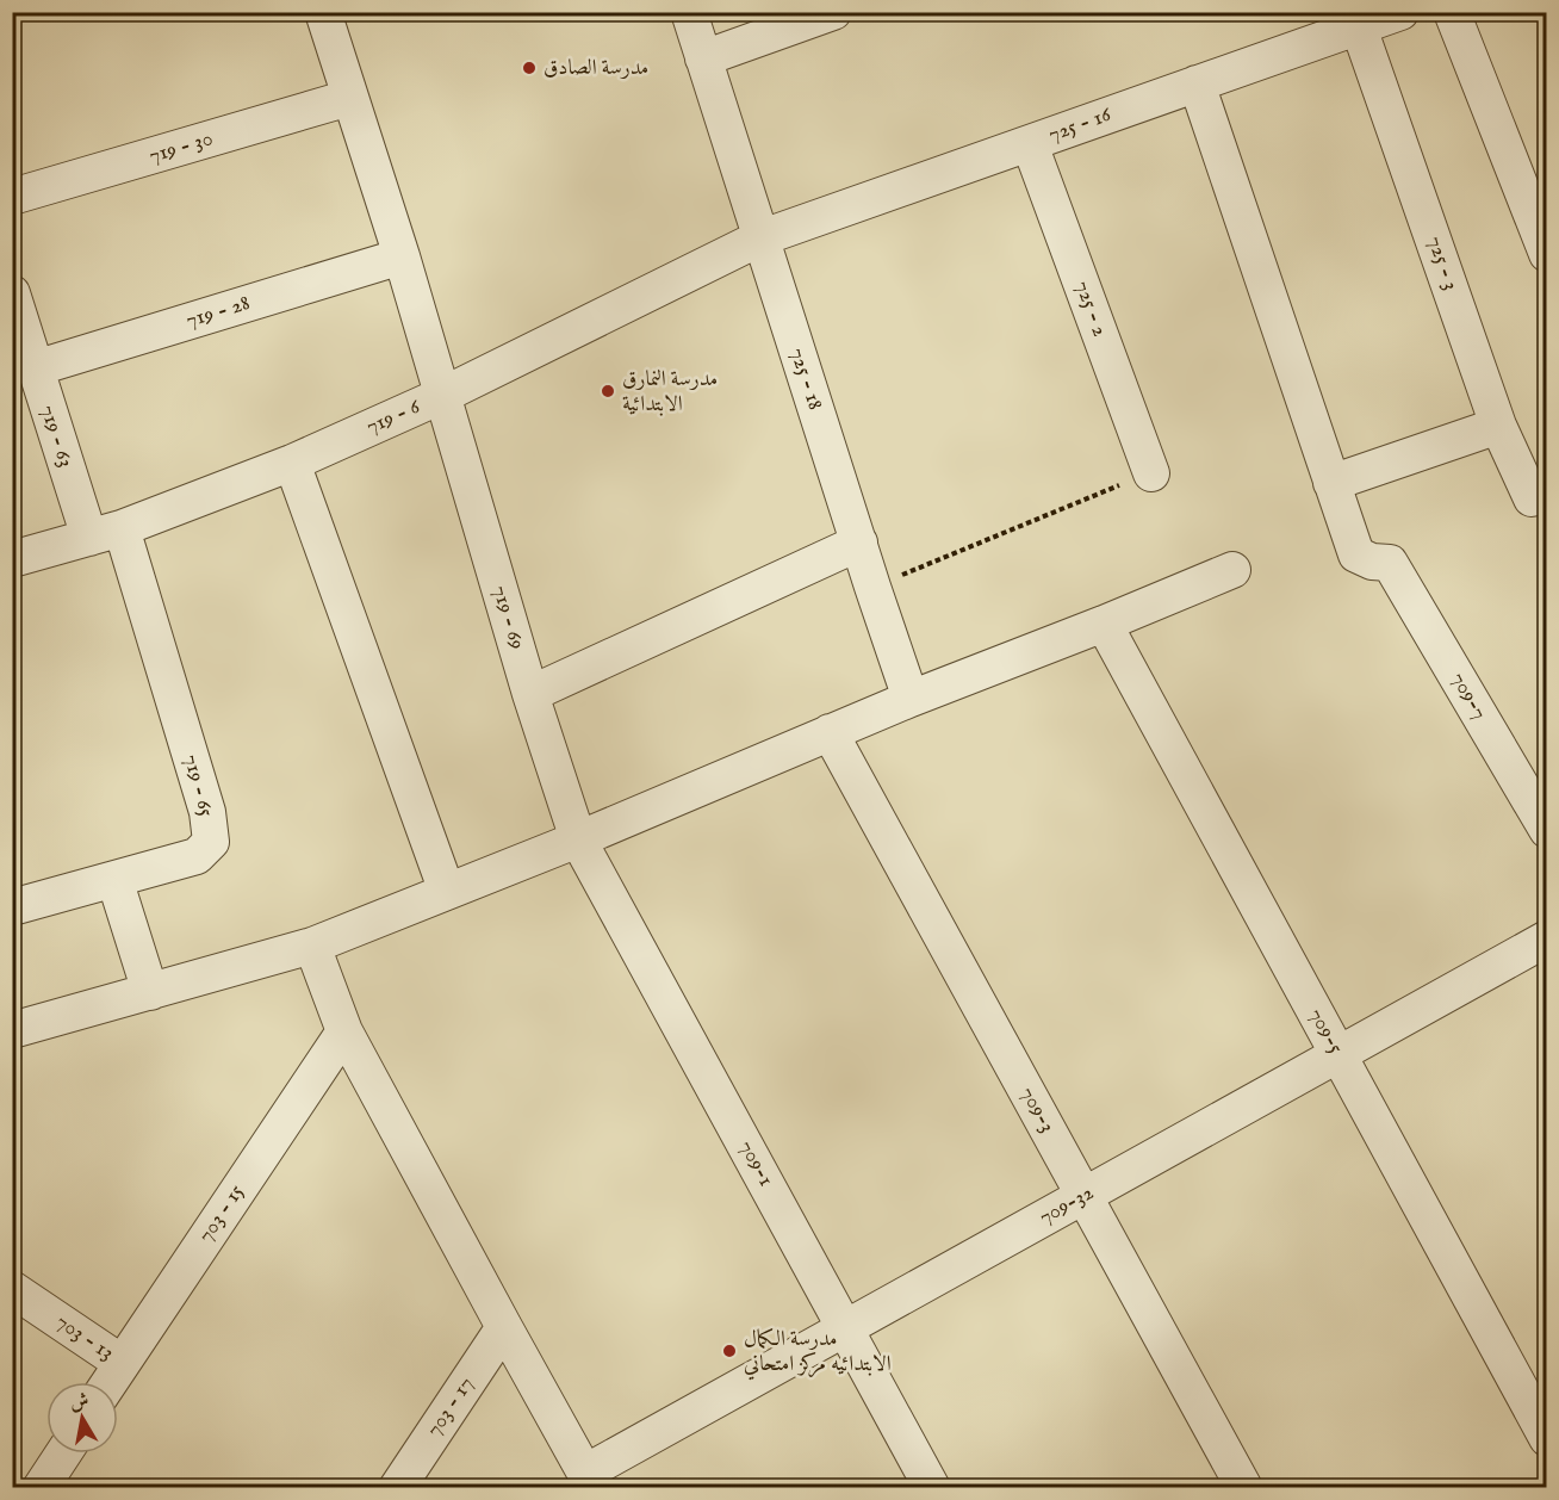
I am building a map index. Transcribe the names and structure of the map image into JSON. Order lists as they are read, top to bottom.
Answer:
{
  "streets": {
    "street": [
      "725 - 16",
      "719 - 30",
      "725 - 3",
      "725 - 2",
      "719 - 28",
      "725 - 18",
      "719 - 6",
      "719 - 63",
      "719 - 69",
      "709-7",
      "719 - 65",
      "709-5",
      "709-3",
      "709-1",
      "709-32",
      "703 - 15",
      "703 - 13",
      "703 - 17"
    ]
  },
  "crossings": [
    ["725 - 16", "725 - 3"],
    ["725 - 16", "725 - 2"],
    ["725 - 16", "725 - 18"],
    ["725 - 16", "719 - 6"],
    ["719 - 30", "719 - 69"],
    ["719 - 28", "719 - 63"],
    ["719 - 28", "719 - 69"],
    ["725 - 18", "719 - 6"],
    ["719 - 6", "719 - 63"],
    ["719 - 6", "719 - 69"],
    ["719 - 6", "719 - 65"],
    ["719 - 63", "719 - 65"],
    ["719 - 69", "709-1"],
    ["709-5", "709-32"],
    ["709-3", "709-32"],
    ["709-1", "709-32"],
    ["703 - 15", "703 - 13"]
  ],
  "places": ["مدرسة الصادق", "مدرسة النمارق الابتدائية", "مدرسة الكمال الابتدائيه مركز امتحاني"],
  "north": "top"
}
